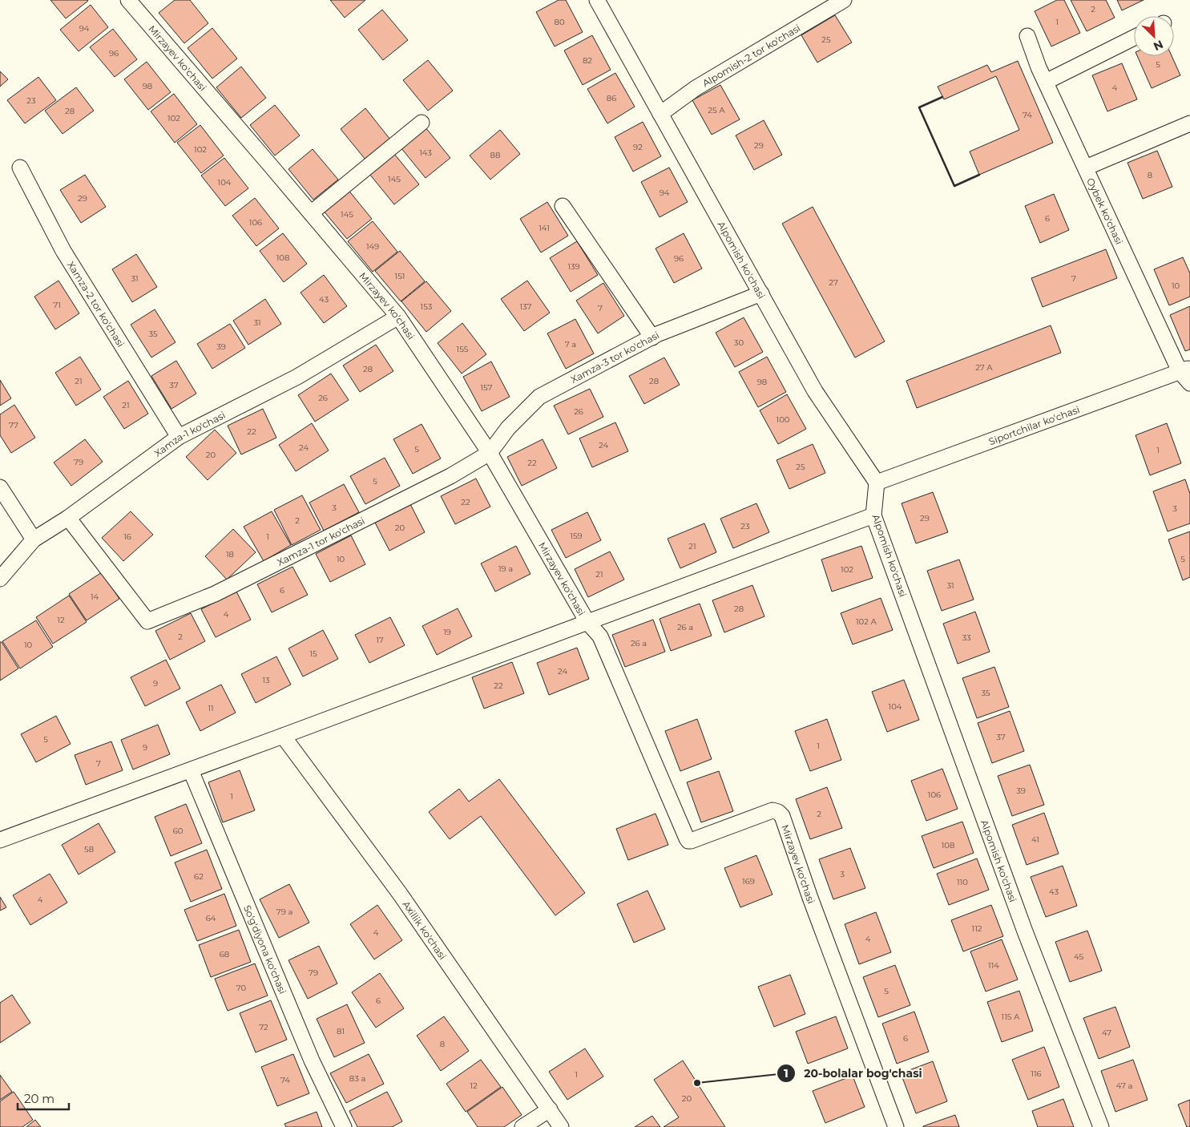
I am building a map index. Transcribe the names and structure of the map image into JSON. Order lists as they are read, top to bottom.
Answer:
{
  "streets": {
    "street": [
      "Alpomish-2 tor ko'chasi",
      "Mirzayev ko'chasi",
      "Oybek ko'chasi",
      "Alpomish ko'chasi",
      "Xamza-2 tor ko'chasi",
      "Xamza-3 tor ko'chasi",
      "Siportchilar ko'chasi",
      "Xamza-1 ko'chasi",
      "Xamza-1 tor ko'chasi",
      "Axillik ko'chasi",
      "So'g'diyona ko'chasi"
    ]
  },
  "crossings": [
    ["Alpomish-2 tor ko'chasi", "Alpomish ko'chasi"],
    ["Mirzayev ko'chasi", "Xamza-3 tor ko'chasi"],
    ["Mirzayev ko'chasi", "Xamza-1 ko'chasi"],
    ["Mirzayev ko'chasi", "Xamza-1 tor ko'chasi"],
    ["Oybek ko'chasi", "Siportchilar ko'chasi"],
    ["Alpomish ko'chasi", "Xamza-3 tor ko'chasi"],
    ["Alpomish ko'chasi", "Siportchilar ko'chasi"],
    ["Xamza-2 tor ko'chasi", "Xamza-1 ko'chasi"],
    ["Xamza-3 tor ko'chasi", "Xamza-1 tor ko'chasi"],
    ["Xamza-1 ko'chasi", "Xamza-1 tor ko'chasi"]
  ],
  "places": ["20-bolalar bog'chasi"],
  "house_numbers": [
    "2",
    "80",
    "1",
    "94",
    "25",
    "96",
    "82",
    "5",
    "98",
    "4",
    "86",
    "23",
    "25 А",
    "28",
    "74",
    "102",
    "29",
    "92",
    "102",
    "143",
    "88",
    "8",
    "145",
    "104",
    "94",
    "29",
    "145",
    "6",
    "106",
    "141",
    "149",
    "108",
    "96",
    "139",
    "151",
    "31",
    "7",
    "27",
    "10",
    "43",
    "71",
    "153",
    "137",
    "7",
    "31",
    "35",
    "30",
    "7 а",
    "39",
    "155",
    "27 А",
    "28",
    "21",
    "28",
    "98",
    "37",
    "157",
    "26",
    "21",
    "26",
    "100",
    "77",
    "22",
    "24",
    "24",
    "5",
    "1",
    "20",
    "79",
    "22",
    "25",
    "5",
    "22",
    "3",
    "3",
    "29",
    "2",
    "23",
    "20",
    "159",
    "16",
    "1",
    "21",
    "18",
    "10",
    "5",
    "19 а",
    "102",
    "21",
    "31",
    "6",
    "14",
    "28",
    "4",
    "12",
    "102 А",
    "26 а",
    "19",
    "2",
    "33",
    "17",
    "26 а",
    "10",
    "15",
    "24",
    "13",
    "9",
    "22",
    "35",
    "104",
    "11",
    "37",
    "5",
    "1",
    "9",
    "7",
    "39",
    "106",
    "1",
    "2",
    "60",
    "41",
    "108",
    "58",
    "3",
    "62",
    "169",
    "110",
    "43",
    "4",
    "79 а",
    "64",
    "112",
    "4",
    "4",
    "68",
    "45",
    "114",
    "79",
    "70",
    "5",
    "6",
    "115 А",
    "72",
    "81",
    "47",
    "6",
    "8",
    "116",
    "1",
    "83 а",
    "74",
    "12",
    "47 а",
    "20"
  ],
  "scale_bar": "20 m",
  "north": "bottom right"
}
